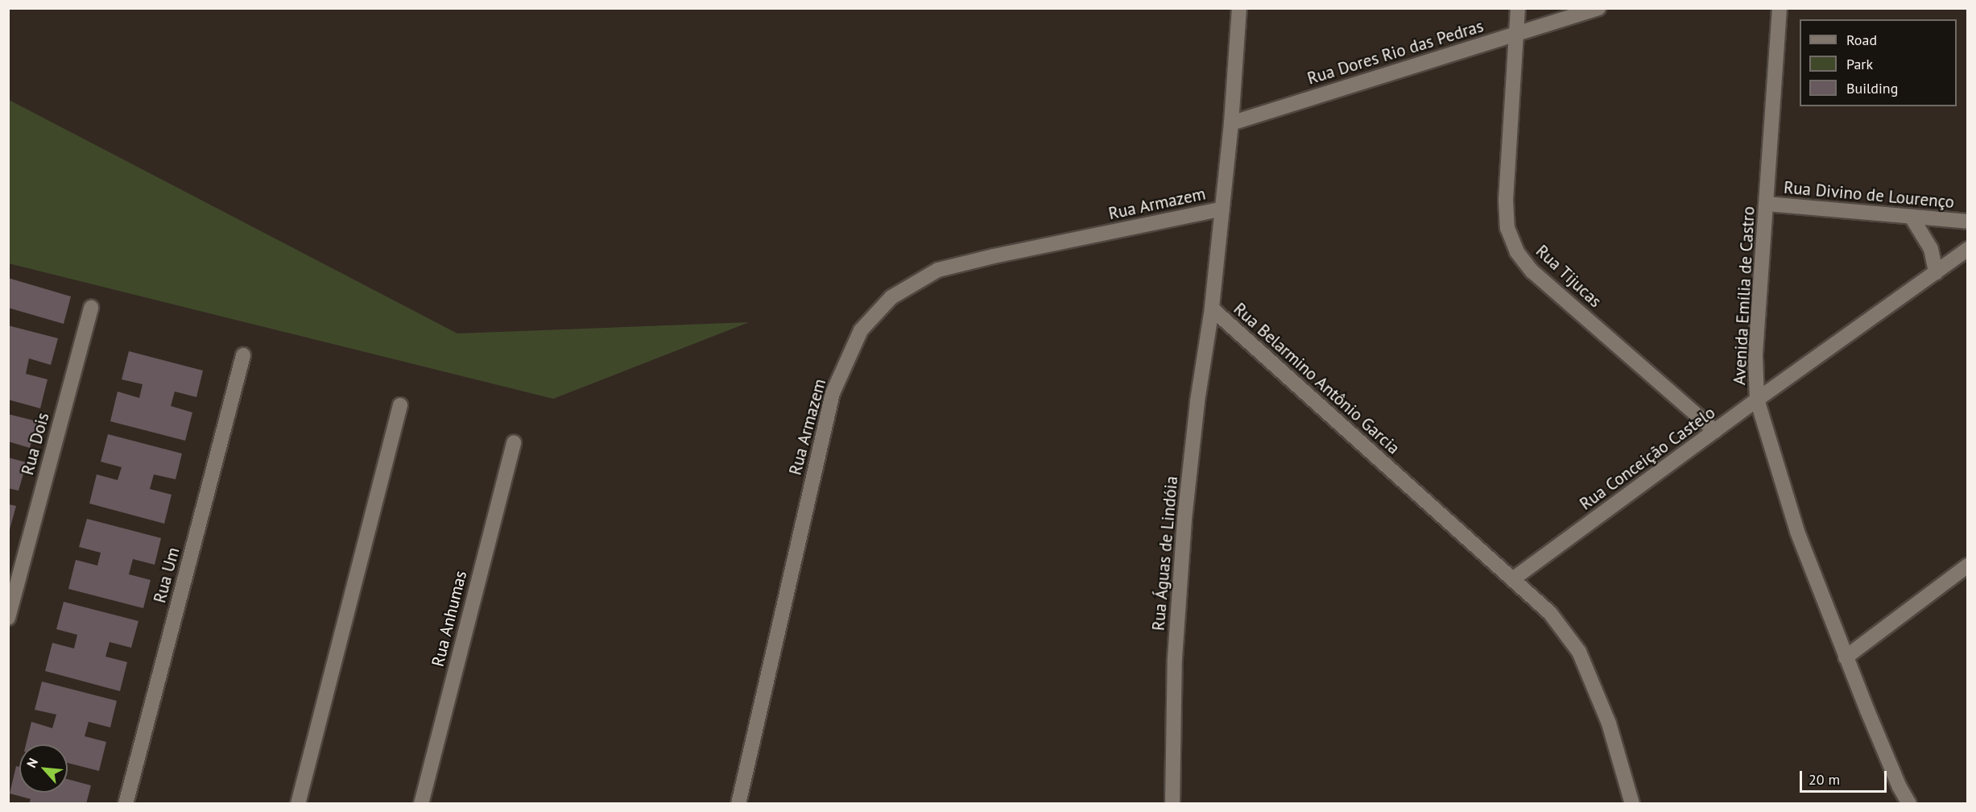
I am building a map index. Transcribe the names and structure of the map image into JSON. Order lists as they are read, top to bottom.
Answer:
{
  "streets": {
    "street": [
      "Rua Dores Rio das Pedras",
      "Rua Divino de Lourenço",
      "Rua Armazem",
      "Rua Tijucas",
      "Avenida Emília de Castro",
      "Rua Belarmino Antônio Garcia",
      "Rua Dois",
      "Rua Conceição Castelo",
      "Rua Águas de Lindóia",
      "Rua Um",
      "Rua Anhumas"
    ]
  },
  "crossings": [
    ["Rua Dores Rio das Pedras", "Rua Tijucas"],
    ["Rua Dores Rio das Pedras", "Rua Belarmino Antônio Garcia"],
    ["Rua Divino de Lourenço", "Avenida Emília de Castro"],
    ["Rua Armazem", "Rua Belarmino Antônio Garcia"],
    ["Rua Tijucas", "Rua Conceição Castelo"],
    ["Avenida Emília de Castro", "Rua Conceição Castelo"],
    ["Rua Belarmino Antônio Garcia", "Rua Conceição Castelo"],
    ["Rua Belarmino Antônio Garcia", "Rua Águas de Lindóia"]
  ],
  "legend": ["Road", "Park", "Building"],
  "scale_bar": "20 m",
  "north": "top left"
}
